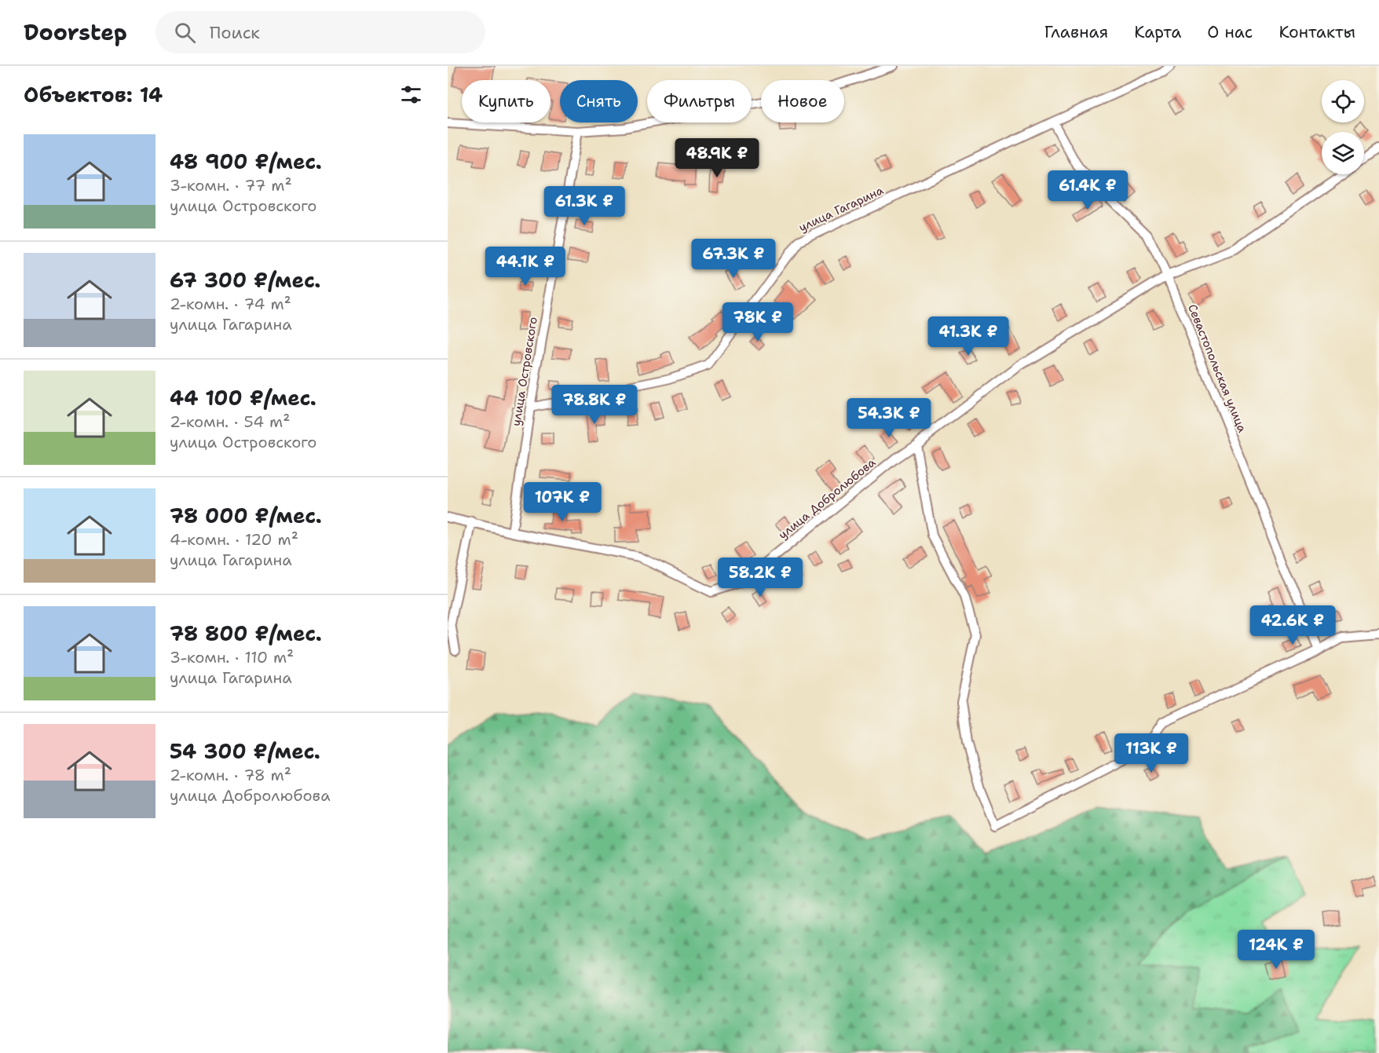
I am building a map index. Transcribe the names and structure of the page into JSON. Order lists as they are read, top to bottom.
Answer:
{
  "streets": {
    "street": [
      "улица Гагарина",
      "Севастопольская улица",
      "улица Островского",
      "улица Добролюбова"
    ]
  },
  "crossings": [
    ["улица Гагарина", "Севастопольская улица"],
    ["улица Гагарина", "улица Островского"],
    ["Севастопольская улица", "улица Добролюбова"],
    ["улица Островского", "улица Добролюбова"]
  ],
  "page": {
    "header": "Doorstep",
    "search": "Поиск",
    "nav": [
      "Главная",
      "Карта",
      "О нас",
      "Контакты"
    ],
    "heading": "Объектов: 14",
    "chip": [
      "Купить",
      "Снять",
      "Фильтры",
      "Новое"
    ],
    "list": [
      {
        "name": "48 900 ₽/мес.",
        "note": "3-комн. · 77 m² · улица Островского"
      },
      {
        "name": "67 300 ₽/мес.",
        "note": "2-комн. · 74 m² · улица Гагарина"
      },
      {
        "name": "44 100 ₽/мес.",
        "note": "2-комн. · 54 m² · улица Островского"
      },
      {
        "name": "78 000 ₽/мес.",
        "note": "4-комн. · 120 m² · улица Гагарина"
      },
      {
        "name": "78 800 ₽/мес.",
        "note": "3-комн. · 110 m² · улица Гагарина"
      },
      {
        "name": "54 300 ₽/мес.",
        "note": "2-комн. · 78 m² · улица Добролюбова"
      }
    ],
    "price": [
      "48.9K ₽",
      "61.4K ₽",
      "61.3K ₽",
      "67.3K ₽",
      "44.1K ₽",
      "78K ₽",
      "41.3K ₽",
      "78.8K ₽",
      "54.3K ₽",
      "107K ₽",
      "58.2K ₽",
      "42.6K ₽",
      "113K ₽",
      "124K ₽"
    ]
  }
}
